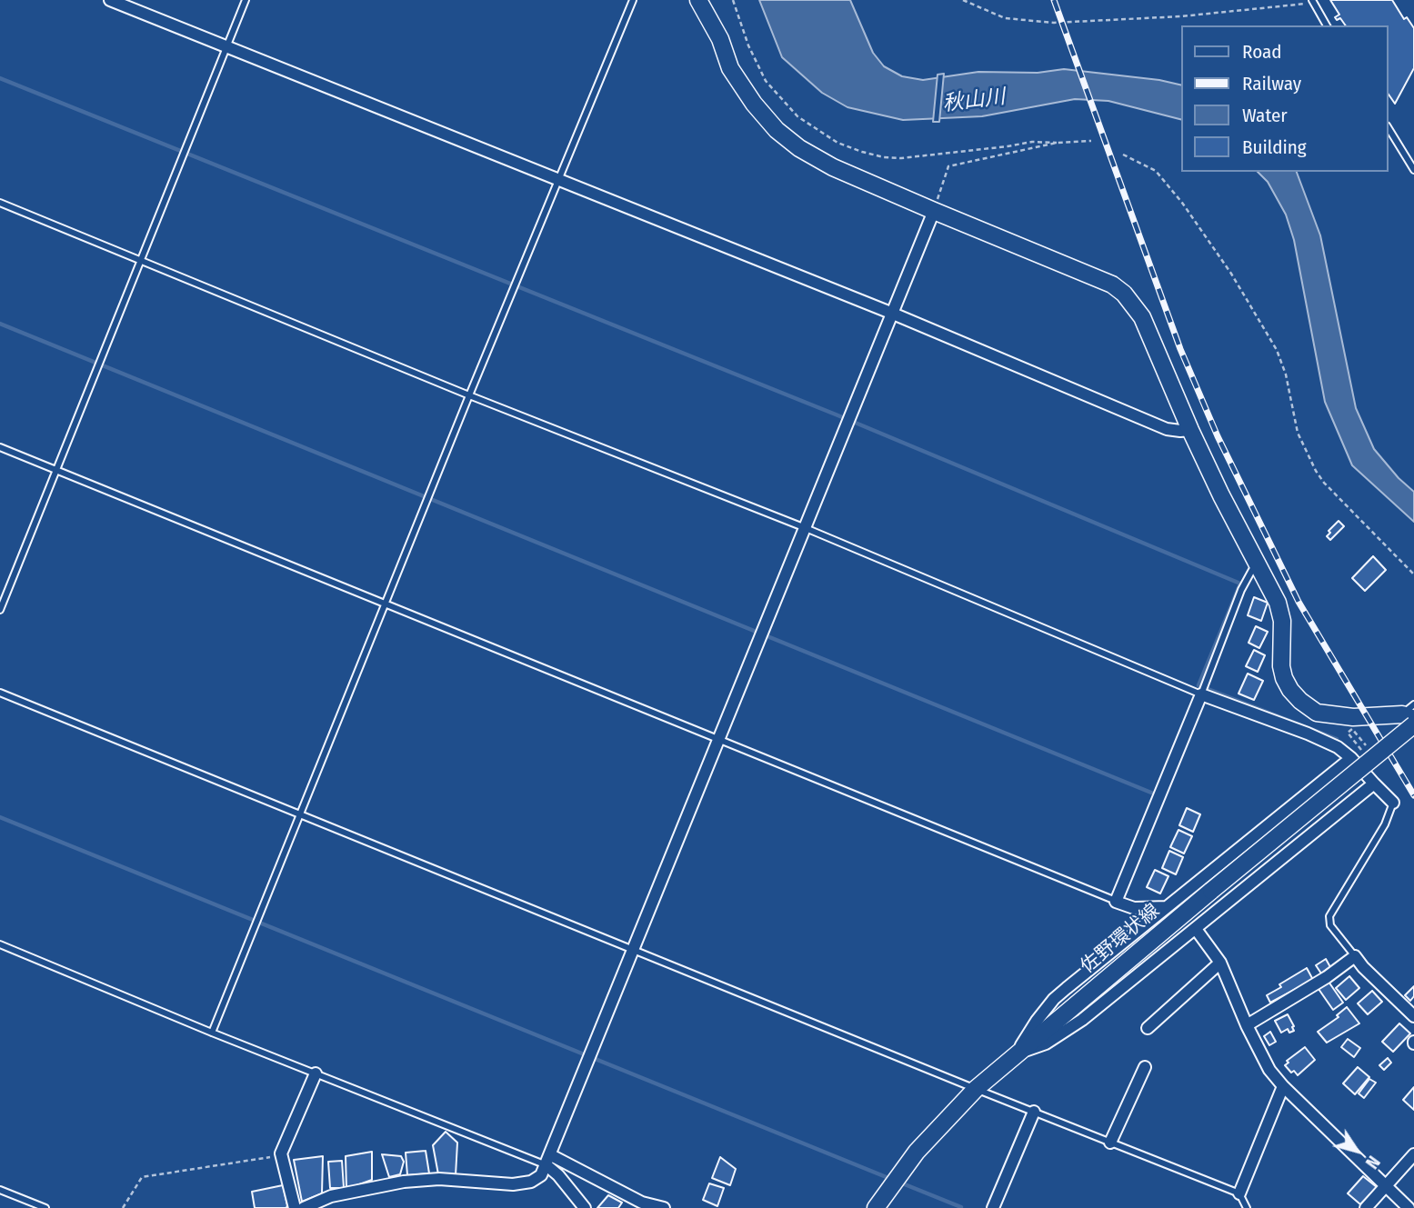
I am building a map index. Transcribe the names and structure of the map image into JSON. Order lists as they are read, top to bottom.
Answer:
{
  "streets": {
    "street": ["佐野環状線"]
  },
  "water": ["秋山川"],
  "legend": [
    "Road",
    "Railway",
    "Water",
    "Building"
  ],
  "north": "bottom right"
}
